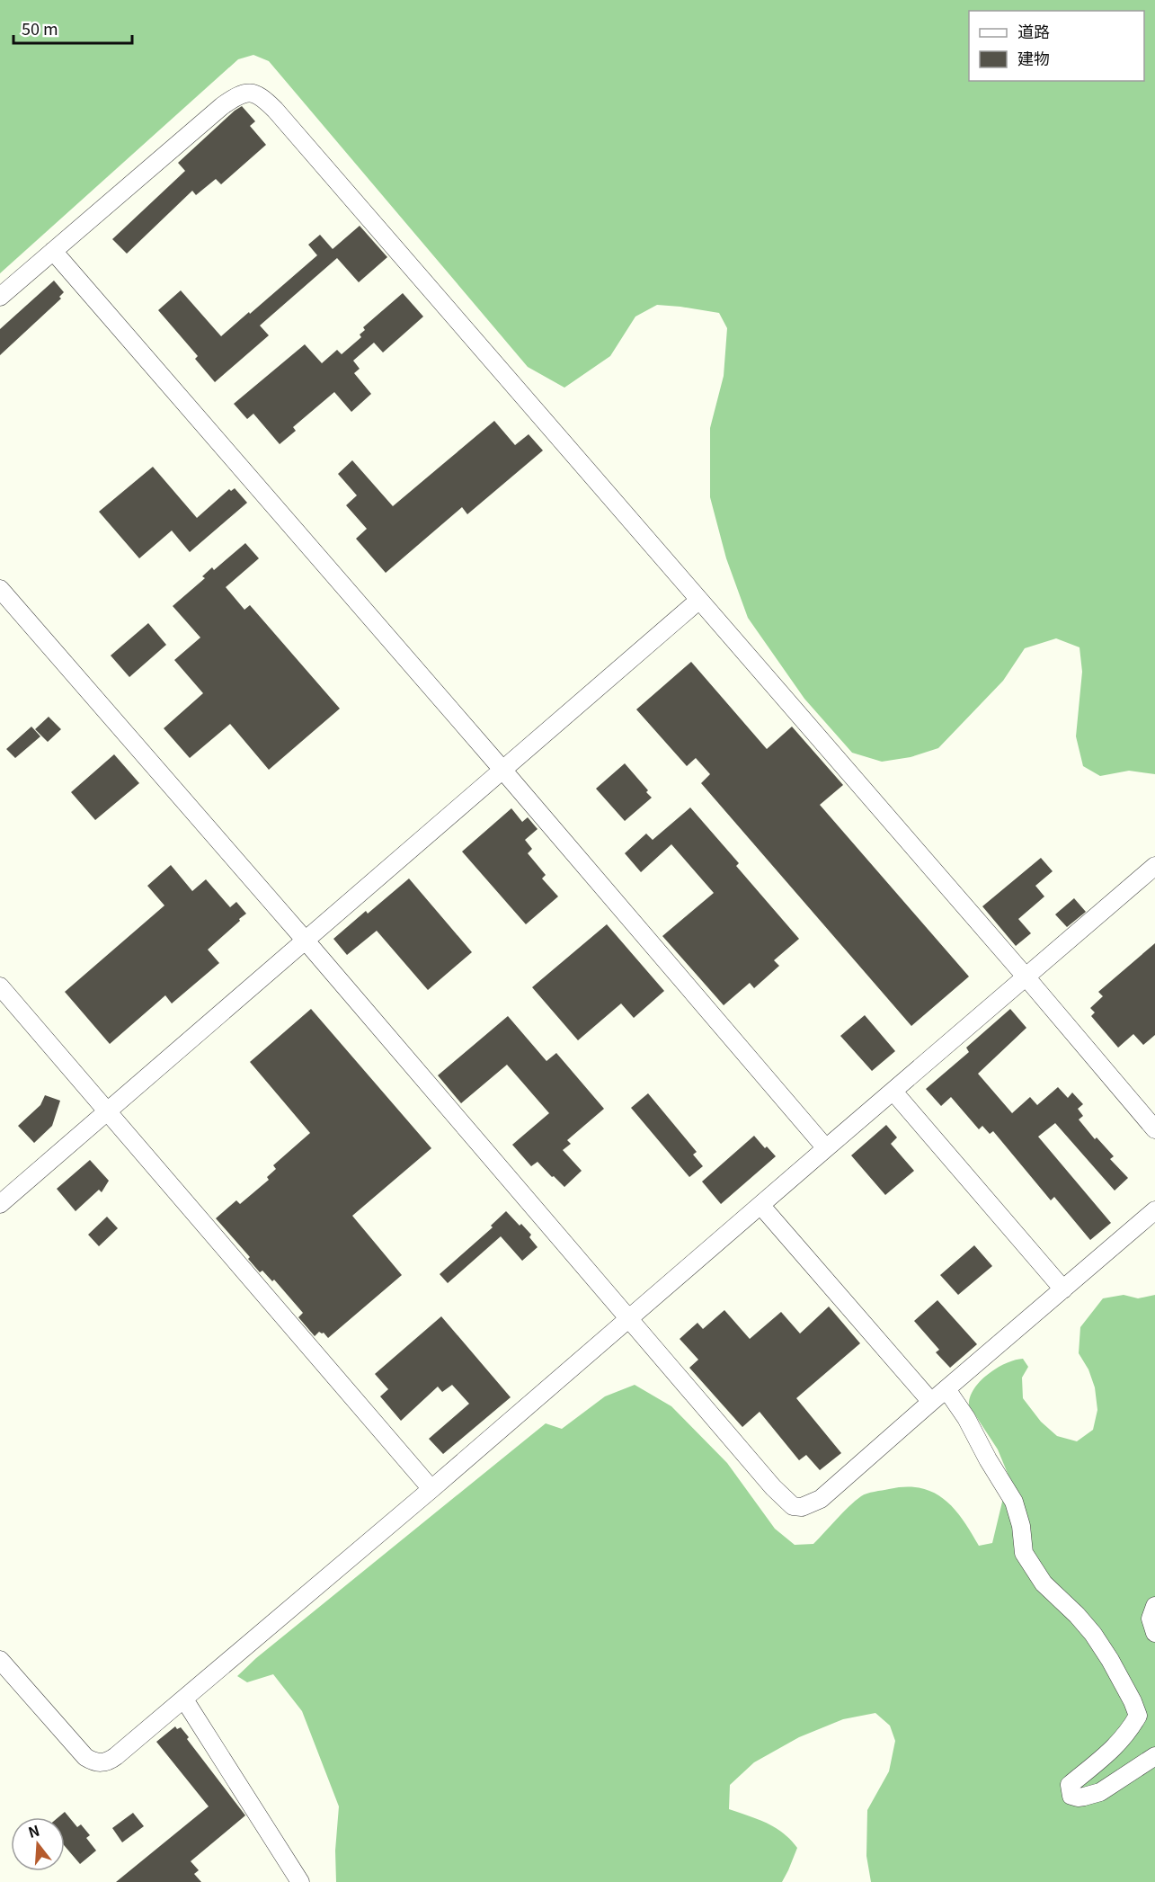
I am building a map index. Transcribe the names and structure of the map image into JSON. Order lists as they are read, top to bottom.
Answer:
{
  "legend": ["道路", "建物"],
  "scale_bar": "50 m",
  "north": "top"
}
